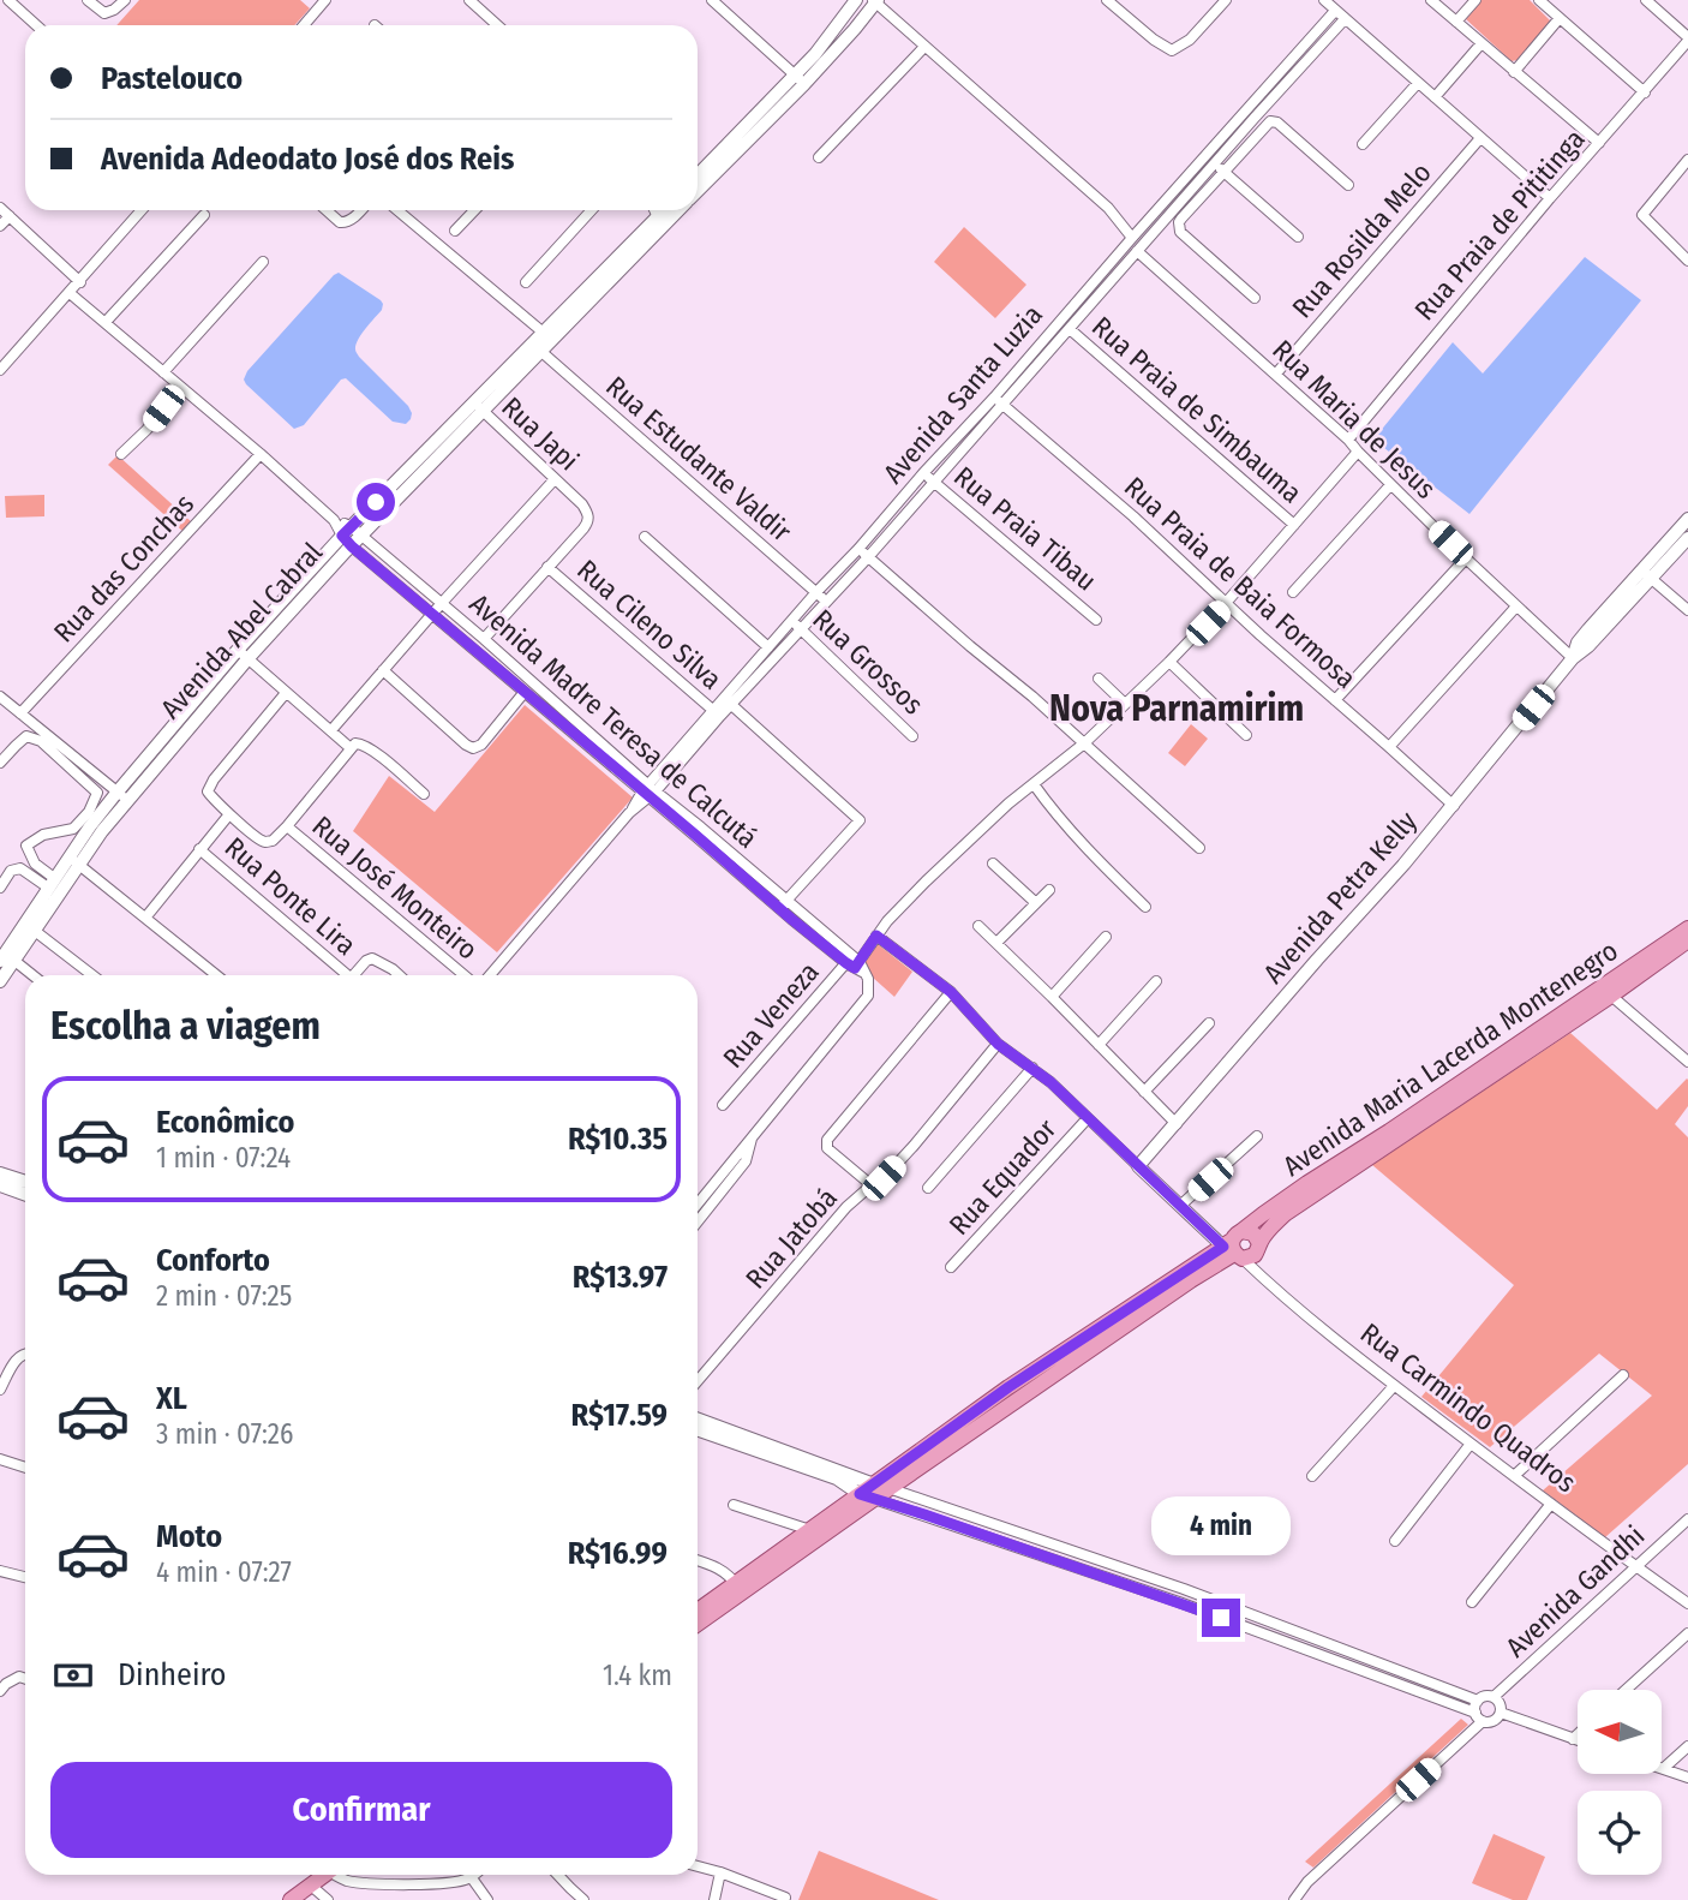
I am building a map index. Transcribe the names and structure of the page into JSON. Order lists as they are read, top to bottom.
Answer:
{
  "streets": {
    "main road": [
      "Avenida Abel Cabral",
      "Avenida Petra Kelly",
      "Avenida Maria Lacerda Montenegro",
      "Rua Carmindo Quadros"
    ],
    "street": [
      "Rua Praia de Pititinga",
      "Rua Rosilda Melo",
      "Avenida Santa Luzia",
      "Rua Praia de Simbauma",
      "Rua Maria de Jesus",
      "Rua Japi",
      "Rua Estudante Valdir",
      "Rua Praia Tibau",
      "Rua das Conchas",
      "Rua Praia de Baia Formosa",
      "Rua Cileno Silva",
      "Rua Grossos",
      "Avenida Madre Teresa de Calcutá",
      "Rua José Monteiro",
      "Rua Ponte Lira",
      "Rua Veneza",
      "Rua Equador",
      "Rua Jatobá",
      "Avenida Gandhi"
    ]
  },
  "crossings": [
    ["Rua Praia de Pititinga", "Rua Maria de Jesus"],
    ["Rua Rosilda Melo", "Rua Maria de Jesus"],
    ["Avenida Santa Luzia", "Rua Praia de Simbauma"],
    ["Avenida Santa Luzia", "Rua Maria de Jesus"],
    ["Avenida Santa Luzia", "Rua Estudante Valdir"],
    ["Avenida Santa Luzia", "Rua Praia Tibau"],
    ["Avenida Santa Luzia", "Rua Praia de Baia Formosa"],
    ["Avenida Santa Luzia", "Rua Cileno Silva"],
    ["Avenida Santa Luzia", "Rua Grossos"],
    ["Avenida Santa Luzia", "Avenida Madre Teresa de Calcutá"],
    ["Rua Maria de Jesus", "Avenida Petra Kelly"],
    ["Rua Japi", "Rua Cileno Silva"],
    ["Rua Japi", "Avenida Abel Cabral"],
    ["Rua Estudante Valdir", "Avenida Abel Cabral"],
    ["Rua das Conchas", "Avenida Madre Teresa de Calcutá"],
    ["Rua Praia de Baia Formosa", "Avenida Petra Kelly"],
    ["Avenida Abel Cabral", "Avenida Madre Teresa de Calcutá"],
    ["Avenida Madre Teresa de Calcutá", "Rua Veneza"],
    ["Avenida Petra Kelly", "Rua Carmindo Quadros"],
    ["Avenida Maria Lacerda Montenegro", "Rua Carmindo Quadros"],
    ["Rua Equador", "Rua Carmindo Quadros"],
    ["Rua Jatobá", "Rua Carmindo Quadros"],
    ["Rua Carmindo Quadros", "Avenida Gandhi"]
  ],
  "districts": ["Nova Parnamirim"],
  "north": "left",
  "page": {
    "banner": ["Pastelouco", "Avenida Adeodato José dos Reis"],
    "heading": "Escolha a viagem",
    "list": [
      {
        "name": "Econômico",
        "note": "1 min · 07:24",
        "value": "R$10.35"
      },
      {
        "name": "Conforto",
        "note": "2 min · 07:25",
        "value": "R$13.97"
      },
      {
        "name": "XL",
        "note": "3 min · 07:26",
        "value": "R$17.59"
      },
      {
        "name": "Moto",
        "note": "4 min · 07:27",
        "value": "R$16.99"
      }
    ],
    "bubble": "4 min",
    "pay": ["Dinheiro", "1.4 km"],
    "buttons": "Confirmar"
  }
}
